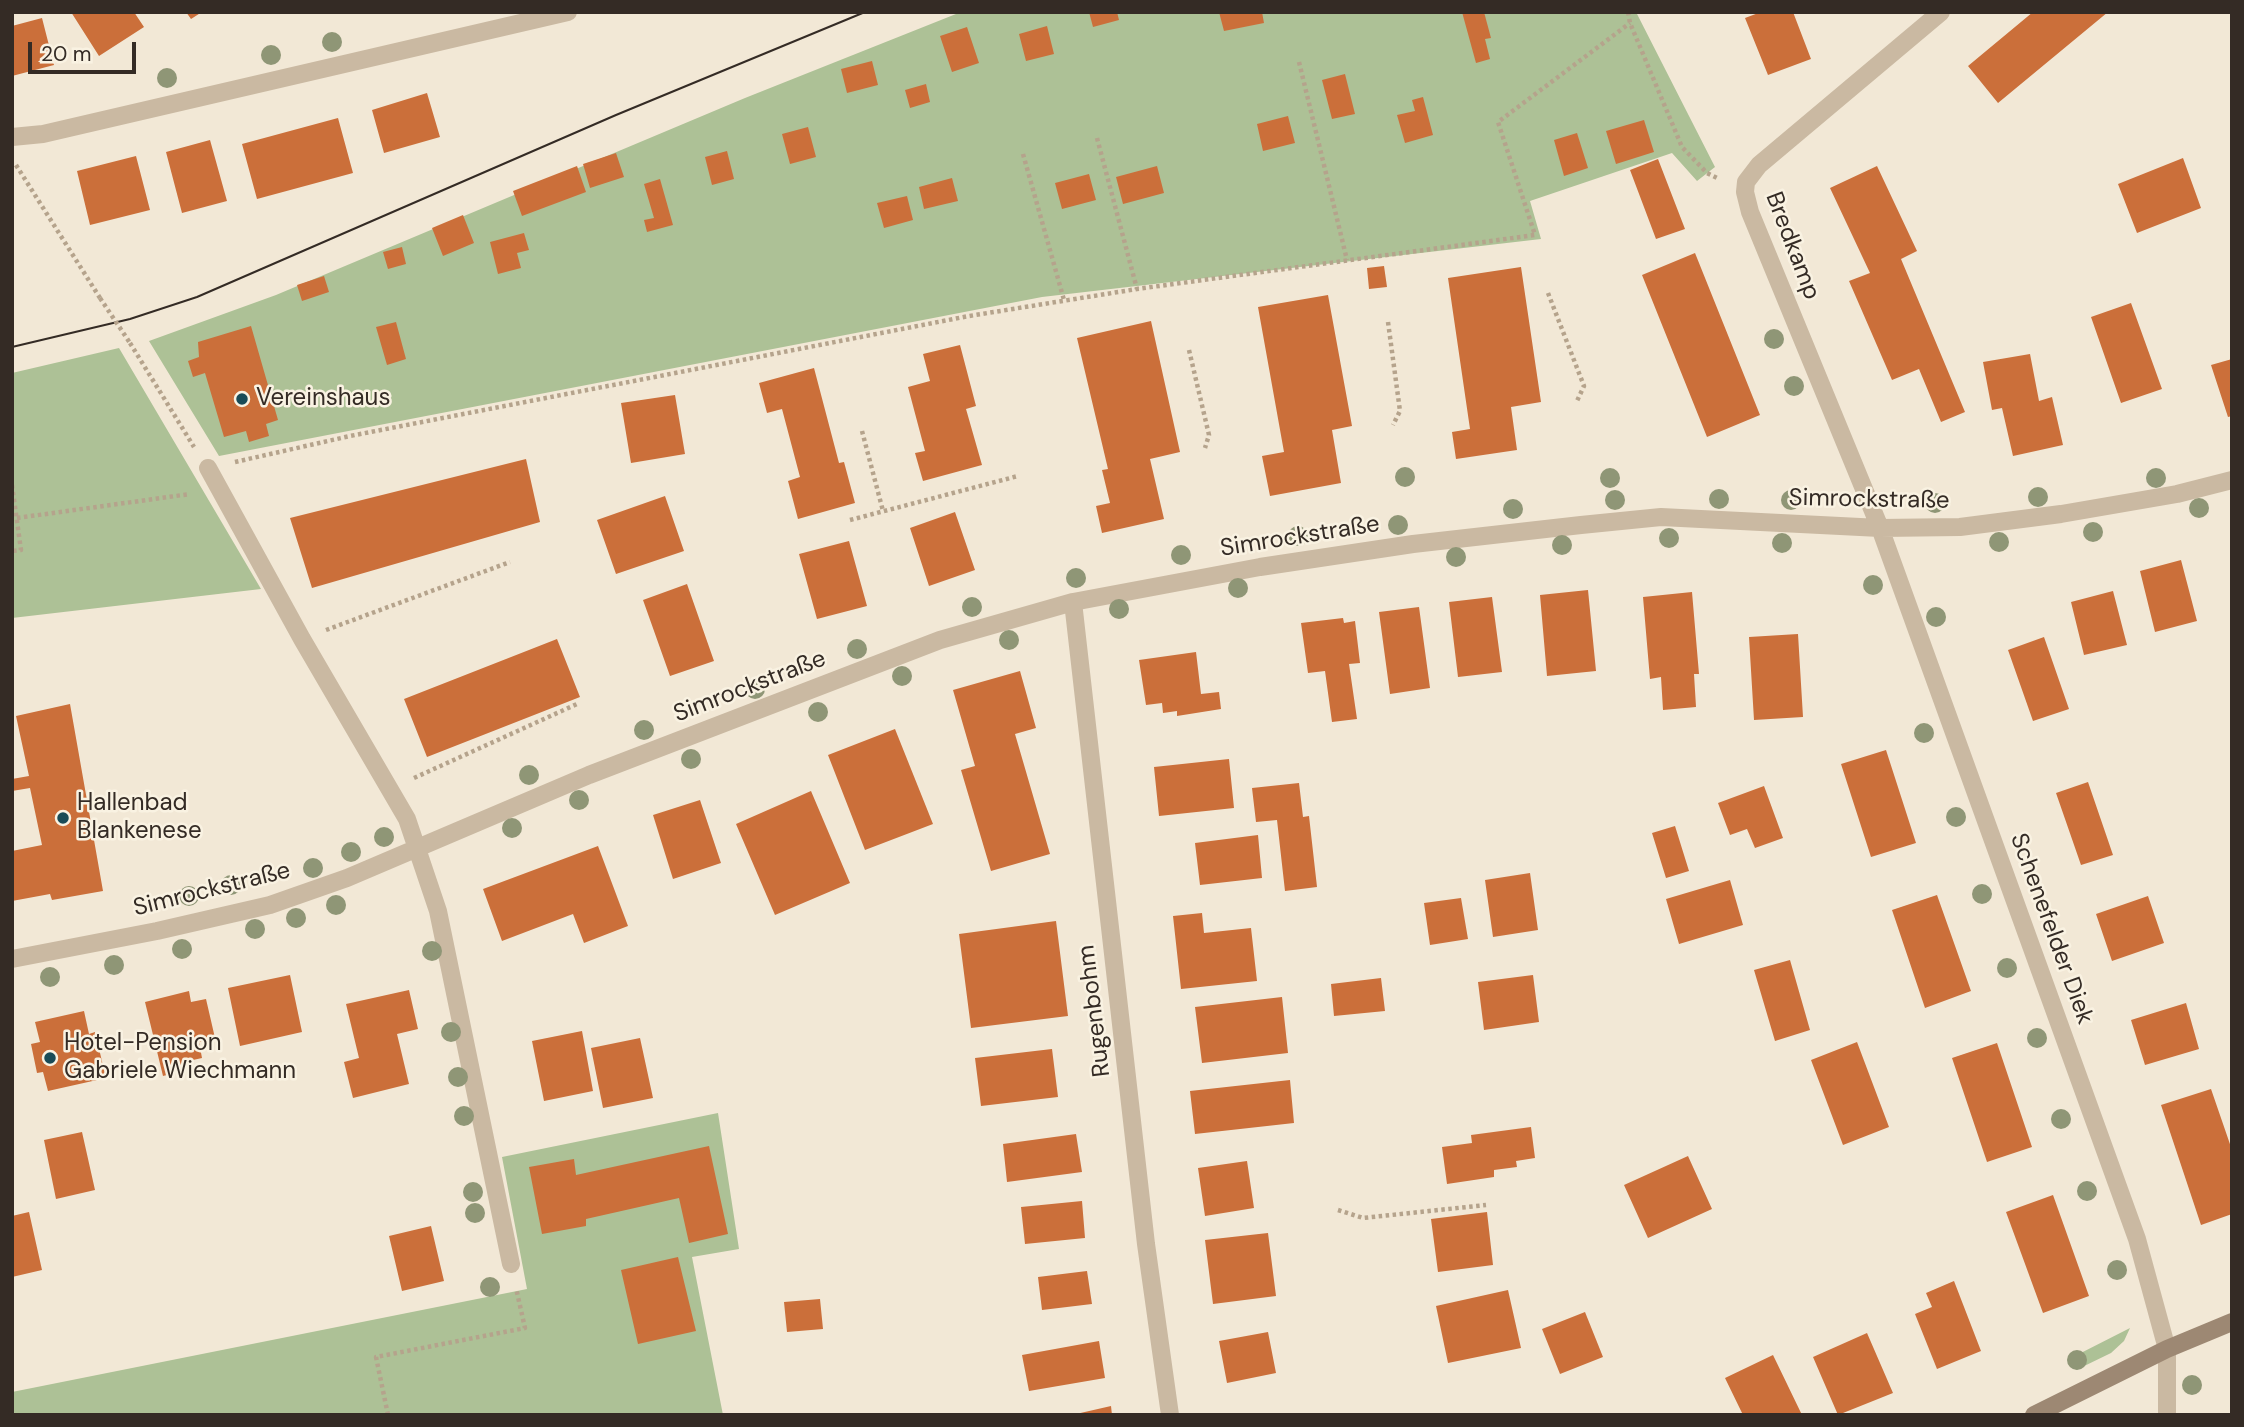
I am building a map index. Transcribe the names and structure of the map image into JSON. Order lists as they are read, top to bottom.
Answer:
{
  "streets": {
    "street": [
      "Bredkamp",
      "Simrockstraße",
      "Schenefelder Diek",
      "Rugenbohm"
    ]
  },
  "crossings": [
    ["Bredkamp", "Simrockstraße"],
    ["Bredkamp", "Schenefelder Diek"],
    ["Simrockstraße", "Schenefelder Diek"],
    ["Simrockstraße", "Rugenbohm"]
  ],
  "places": ["Vereinshaus", "Hallenbad Blankenese", "Hotel-Pension Gabriele Wiechmann"],
  "scale_bar": "20 m"
}
